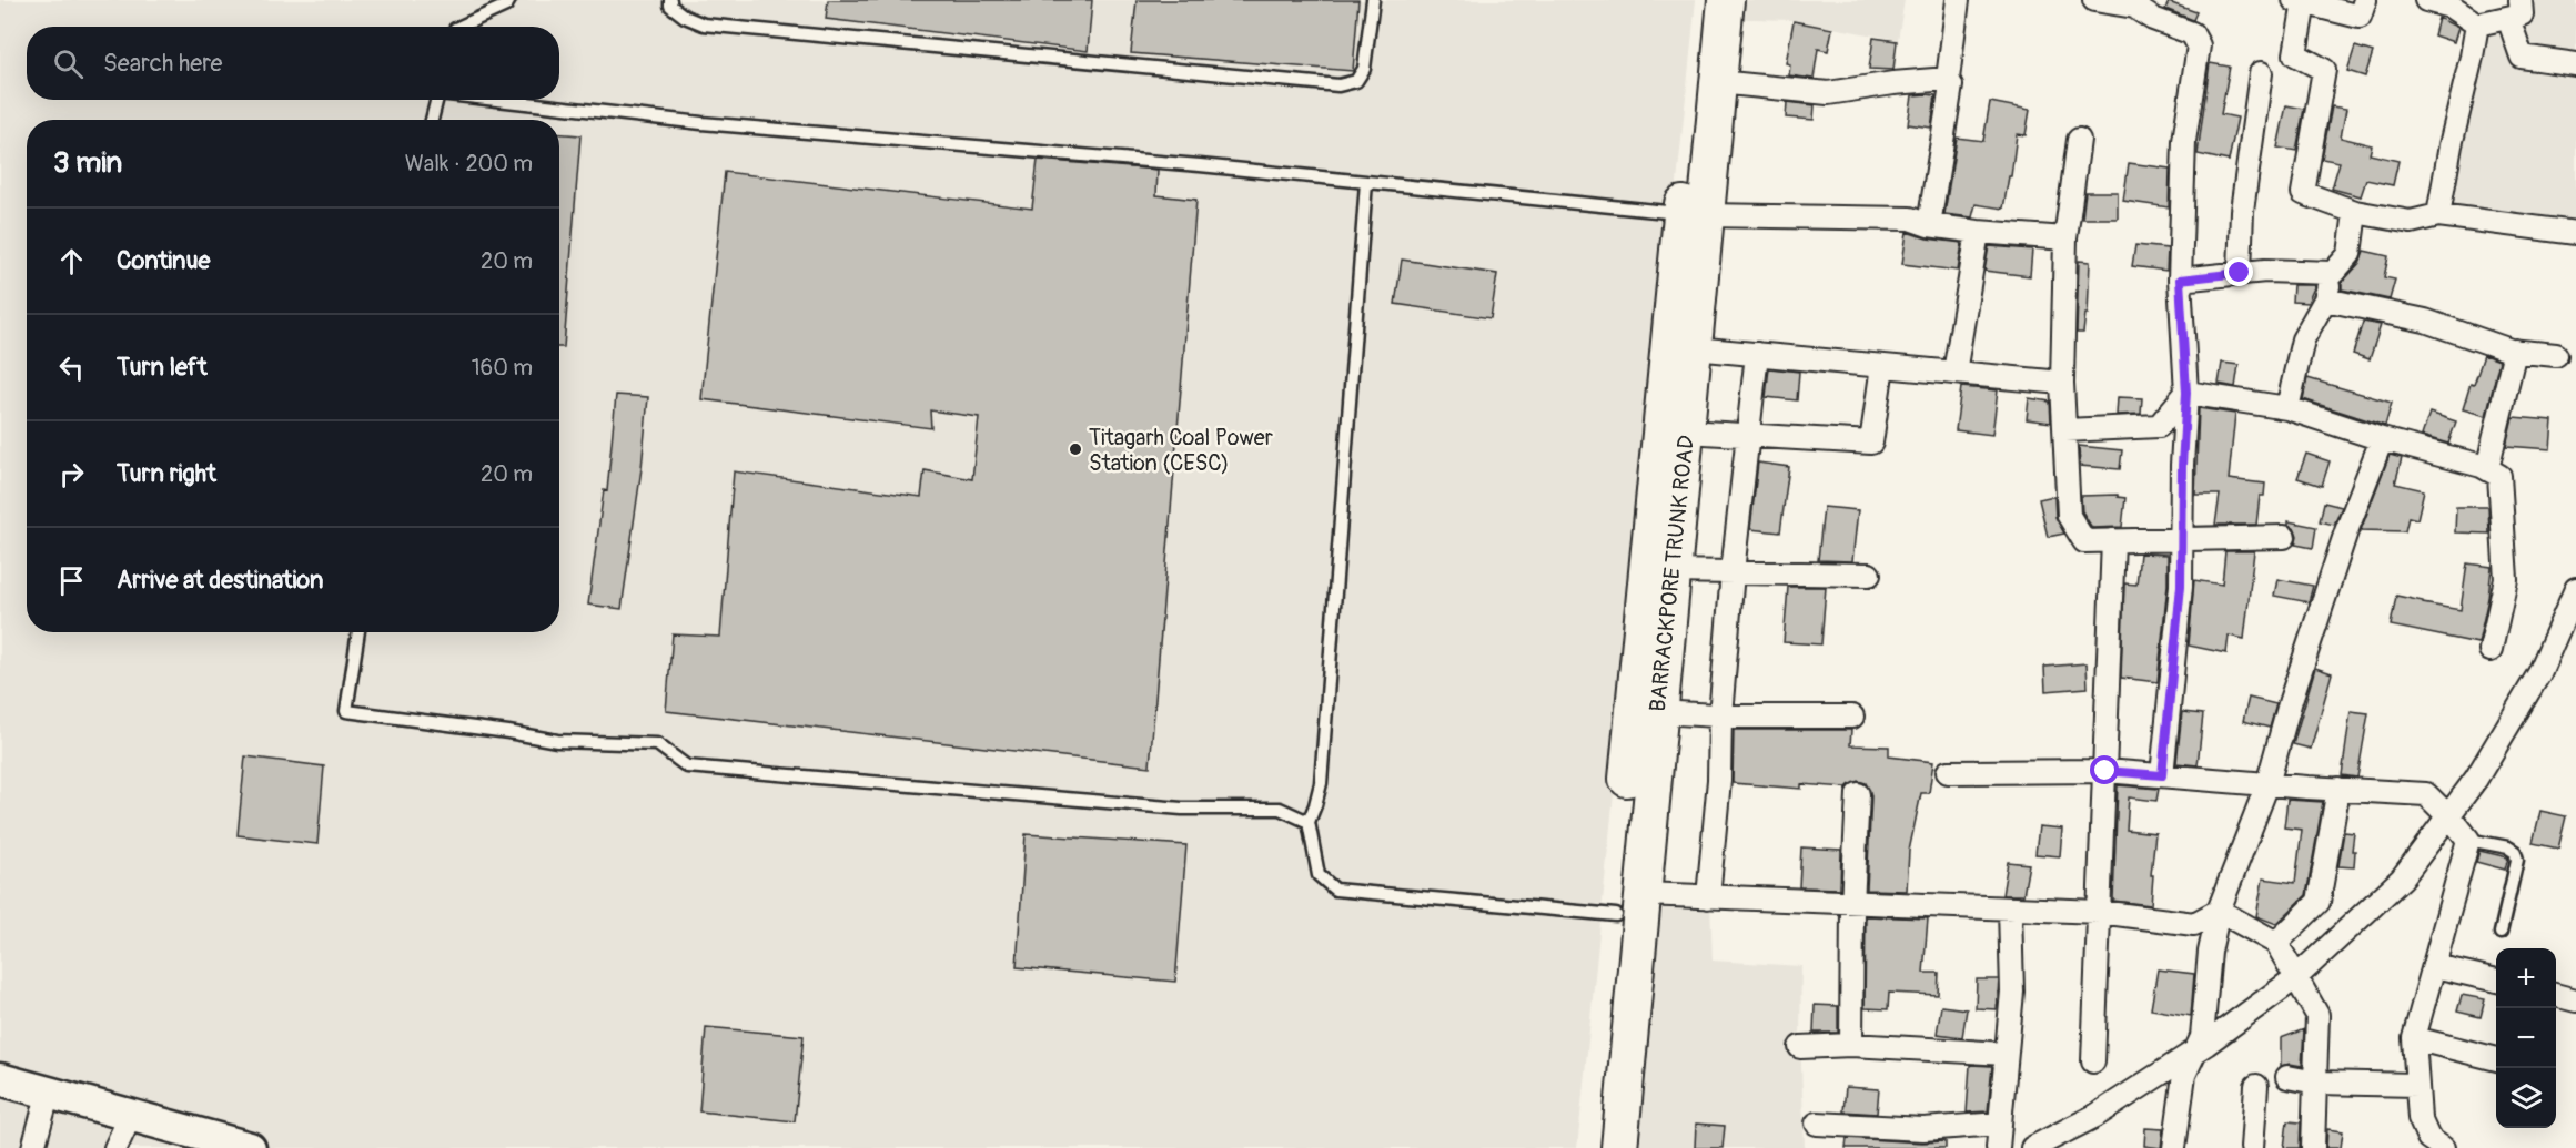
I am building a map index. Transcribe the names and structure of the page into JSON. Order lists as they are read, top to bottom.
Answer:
{
  "streets": {
    "main road": ["BARRACKPORE TRUNK ROAD"]
  },
  "places": ["Titagarh Coal Power Station (CESC)"],
  "page": {
    "search": "Search here",
    "heading": ["3 min", "Walk · 200 m"],
    "list": [
      ["Continue", "20 m"],
      ["Turn left", "160 m"],
      ["Turn right", "20 m"],
      "Arrive at destination"
    ],
    "map_buttons": ["+", "−"]
  }
}
